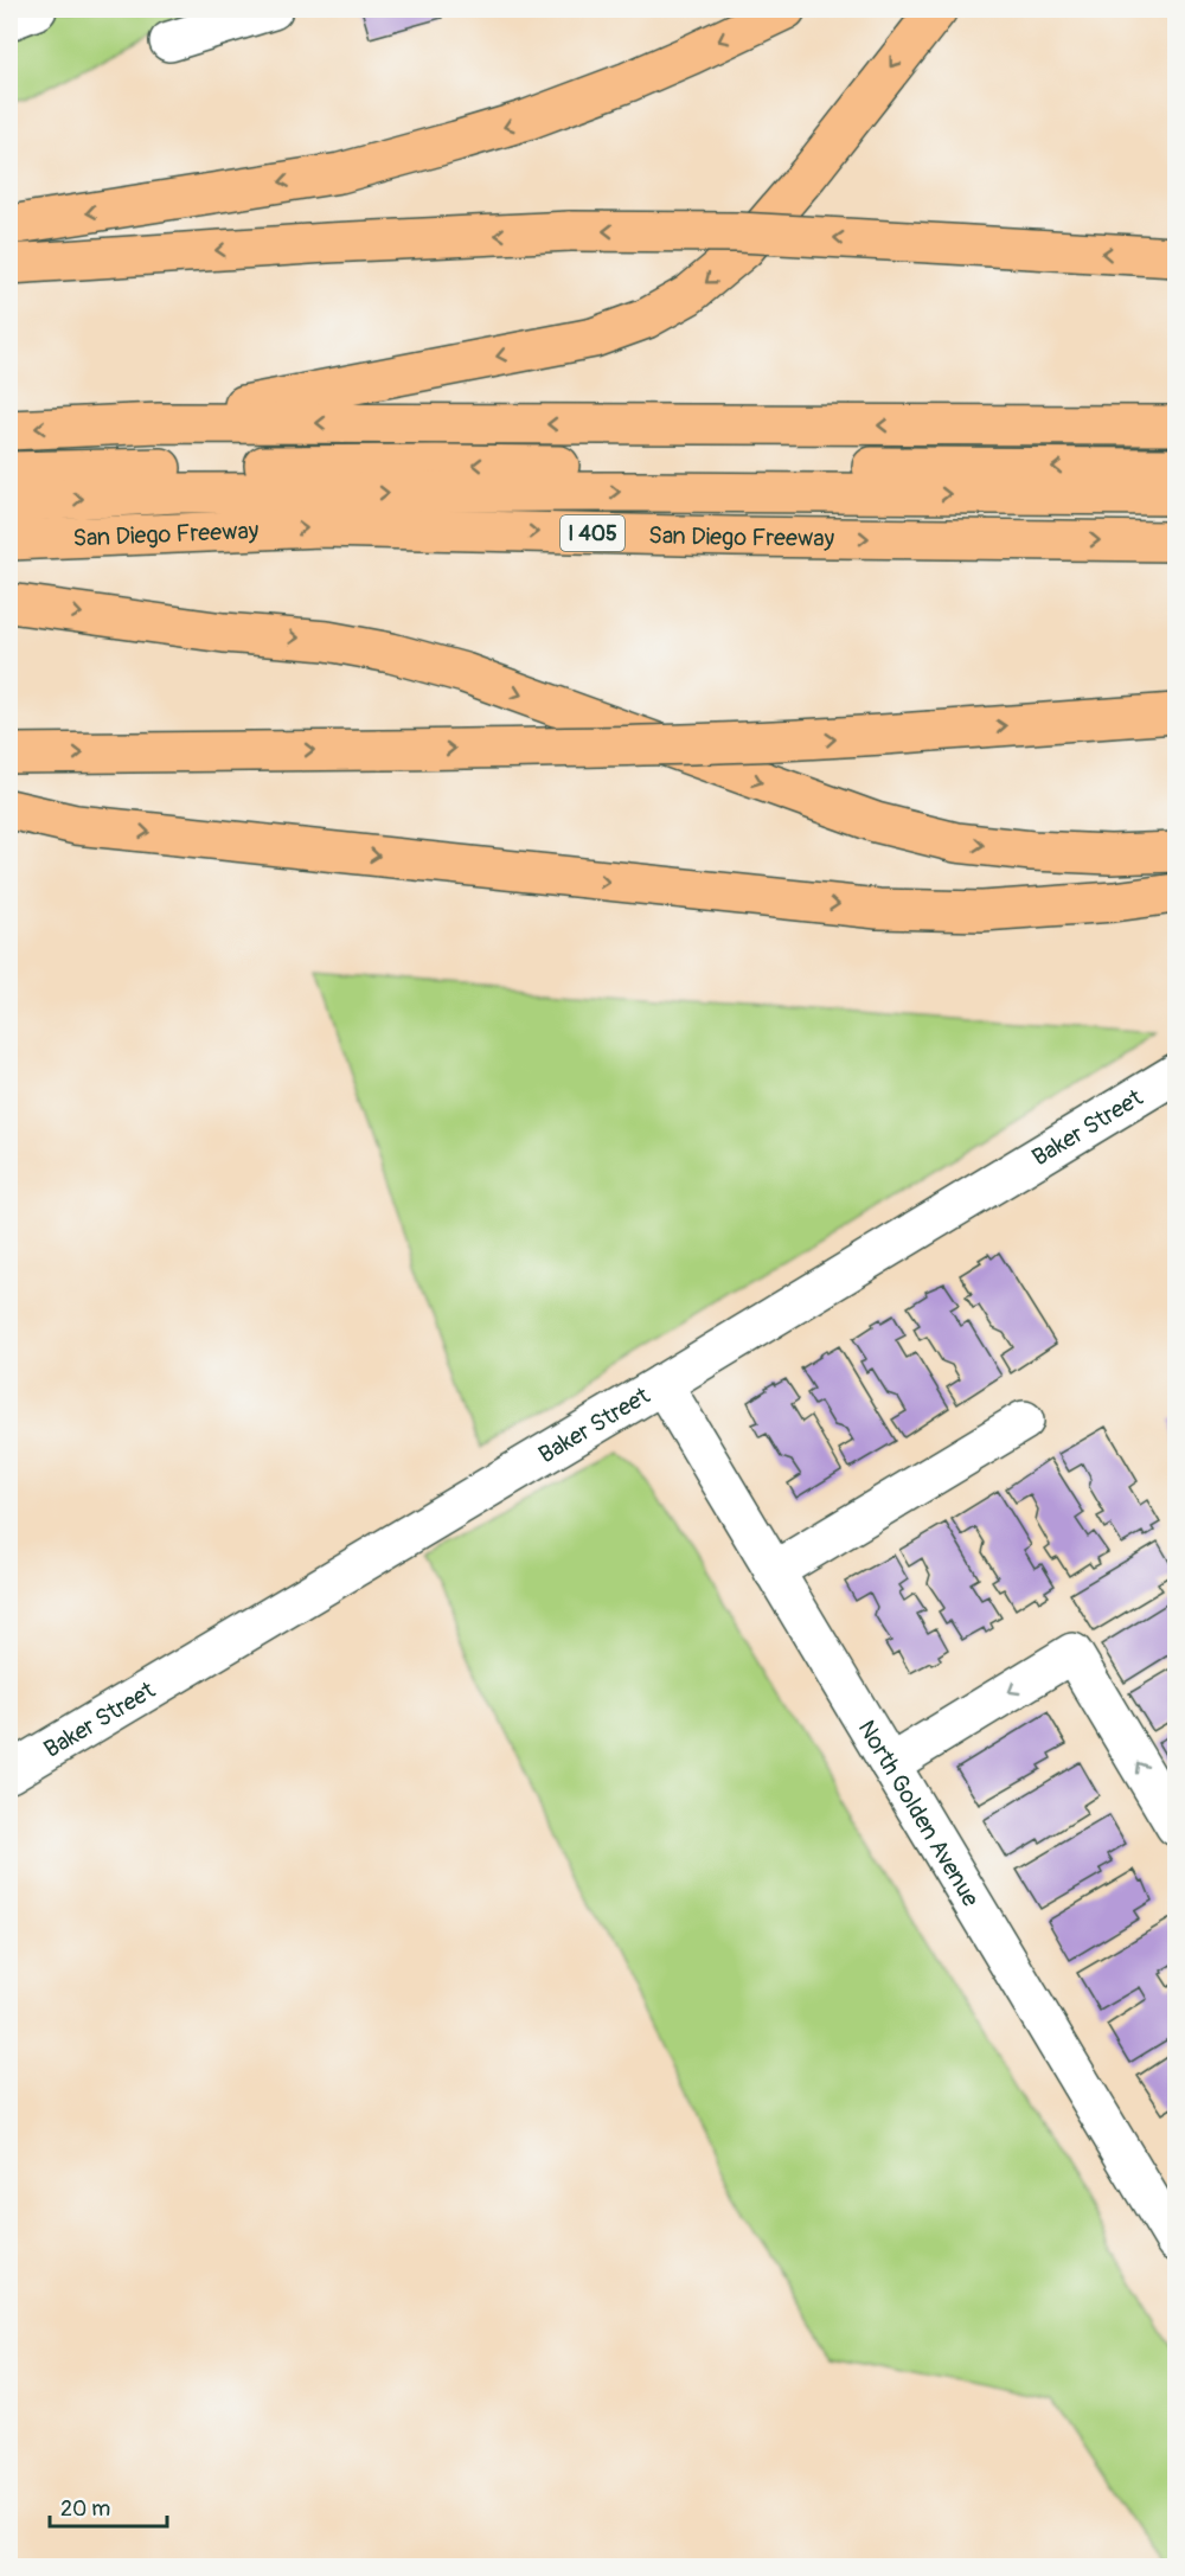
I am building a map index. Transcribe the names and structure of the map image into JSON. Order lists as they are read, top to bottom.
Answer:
{
  "streets": {
    "highway": ["I 405", "San Diego Freeway"],
    "street": ["Baker Street", "North Golden Avenue"]
  },
  "crossings": [
    ["Baker Street", "North Golden Avenue"]
  ],
  "scale_bar": "20 m"
}
